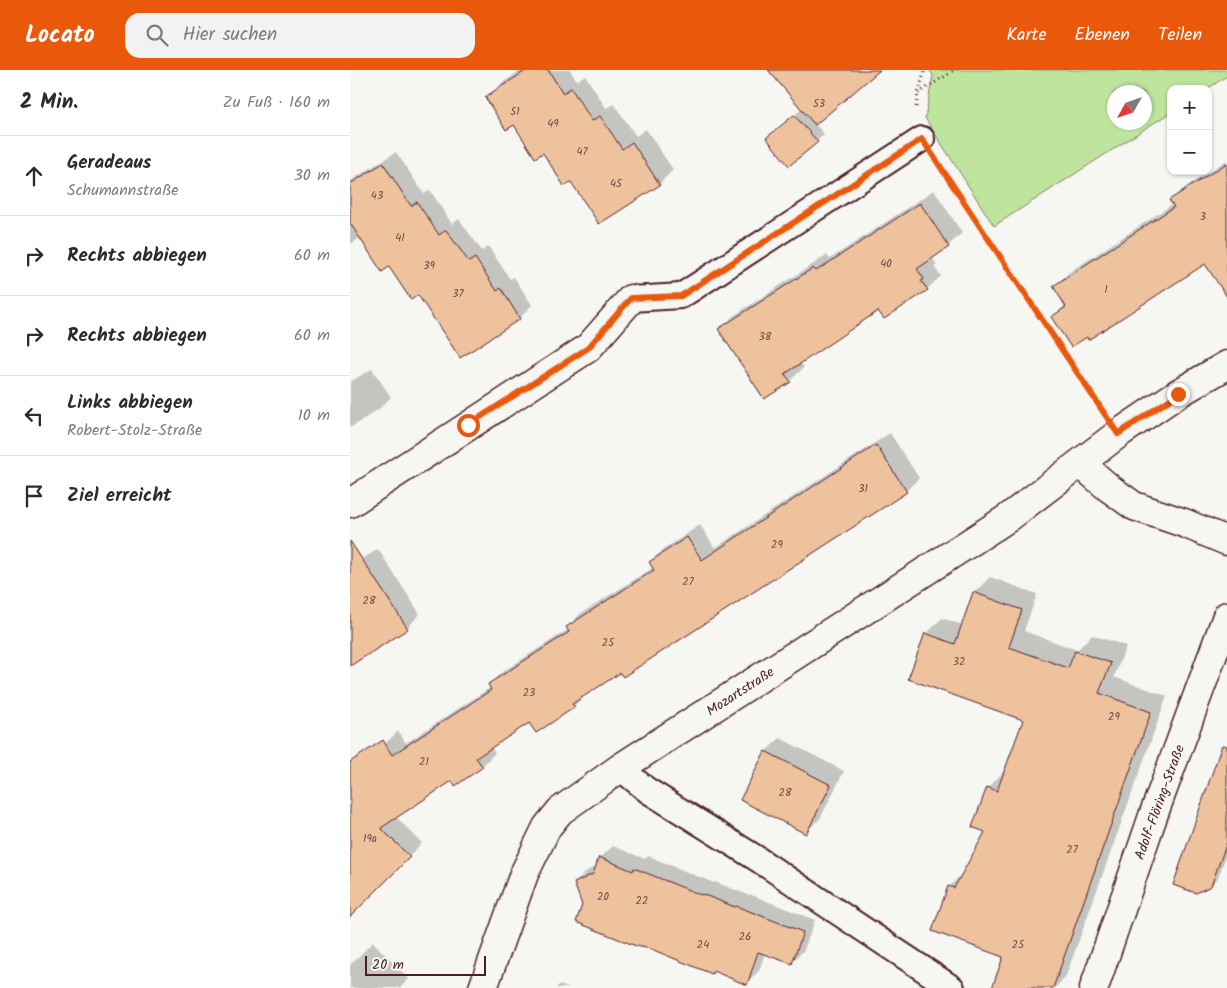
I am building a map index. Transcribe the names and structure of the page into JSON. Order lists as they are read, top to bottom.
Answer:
{
  "streets": {
    "street": ["Mozartstraße", "Adolf-Flöring-Straße"]
  },
  "house_numbers": [
    "53",
    "51",
    "49",
    "47",
    "45",
    "43",
    "3",
    "41",
    "40",
    "39",
    "1",
    "37",
    "38",
    "31",
    "29",
    "27",
    "28",
    "25",
    "32",
    "23",
    "29",
    "21",
    "28",
    "19a",
    "27",
    "20",
    "22",
    "26",
    "24",
    "25"
  ],
  "scale_bar": "20 m",
  "north": "bottom left",
  "page": {
    "header": "Locato",
    "search": "Hier suchen",
    "nav": ["Karte", "Ebenen", "Teilen"],
    "heading": ["2 Min.", "Zu Fuß · 160 m"],
    "map_buttons": ["+", "−"],
    "list": [
      ["Geradeaus", "Schumannstraße", "30 m"],
      ["Rechts abbiegen", "60 m"],
      ["Rechts abbiegen", "60 m"],
      ["Links abbiegen", "Robert-Stolz-Straße", "10 m"],
      "Ziel erreicht"
    ],
    "scale": "20 m"
  }
}
